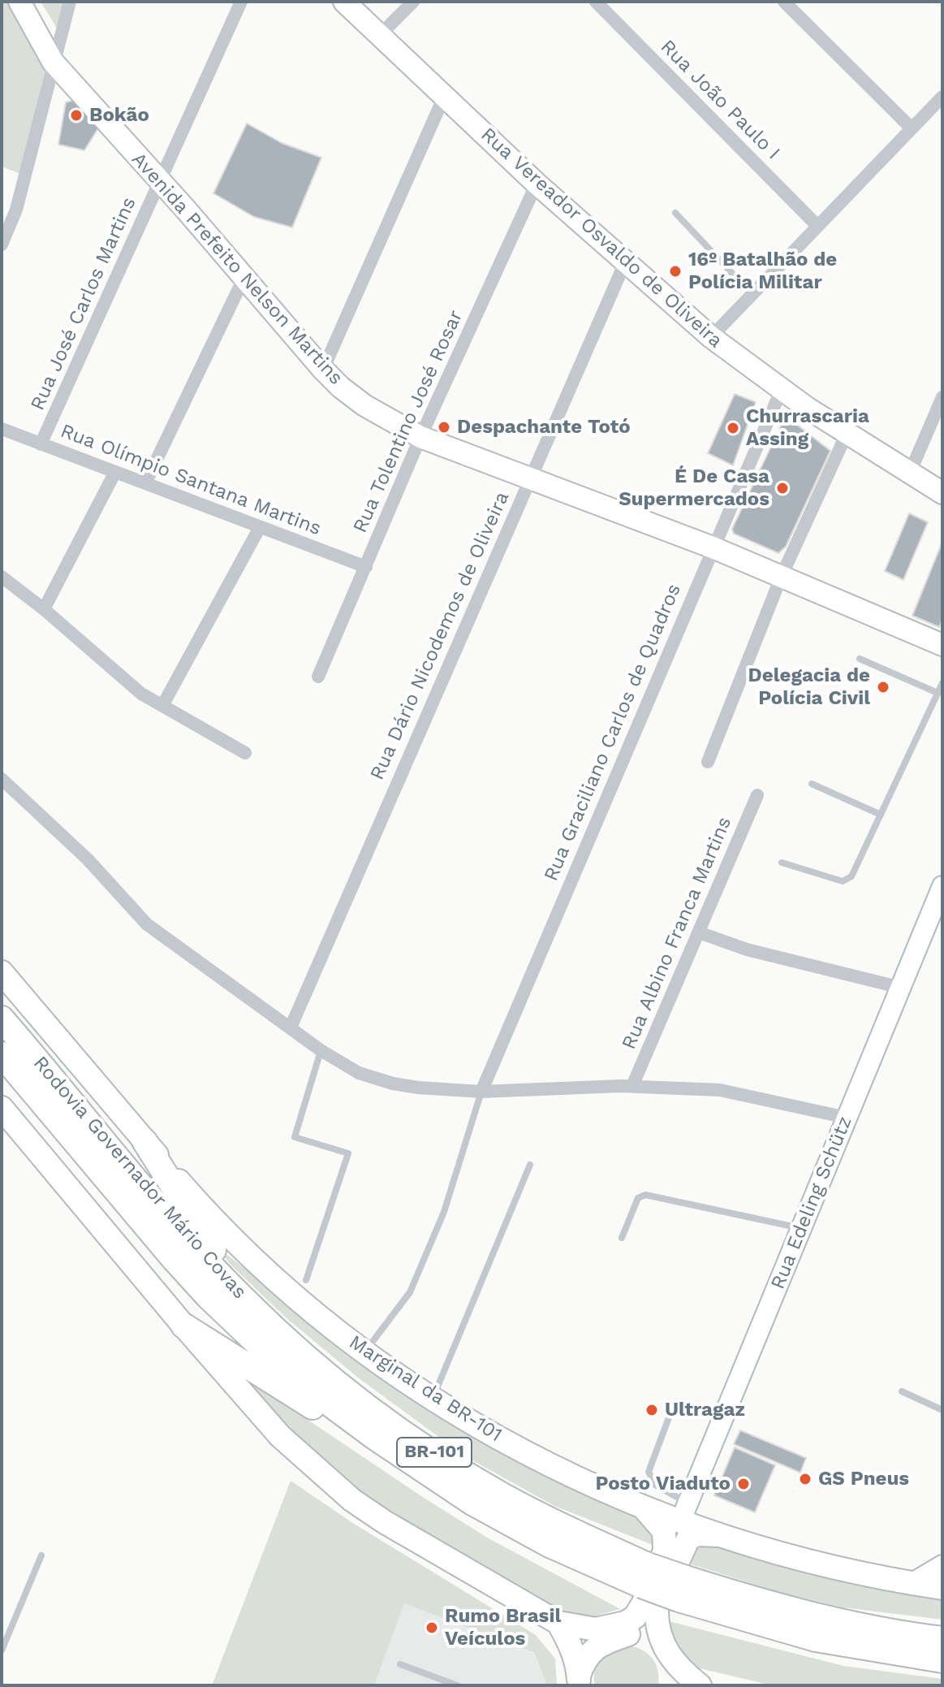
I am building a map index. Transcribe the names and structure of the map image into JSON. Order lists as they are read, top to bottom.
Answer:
{
  "streets": {
    "highway": ["Rodovia Governador Mário Covas", "Marginal da BR-101", "BR-101"],
    "main road": ["Rua Vereador Osvaldo de Oliveira", "Avenida Prefeito Nelson Martins", "Rua Edeling Schütz"],
    "street": [
      "Rua João Paulo I",
      "Rua José Carlos Martins",
      "Rua Tolentino José Rosar",
      "Rua Olímpio Santana Martins",
      "Rua Dário Nicodemos de Oliveira",
      "Rua Graciliano Carlos de Quadros",
      "Rua Albino Franca Martins"
    ]
  },
  "crossings": [
    ["Rua Vereador Osvaldo de Oliveira", "Rua Tolentino José Rosar"],
    ["Rua Vereador Osvaldo de Oliveira", "Rua Dário Nicodemos de Oliveira"],
    ["Rua Vereador Osvaldo de Oliveira", "Rua Graciliano Carlos de Quadros"],
    ["Avenida Prefeito Nelson Martins", "Rua José Carlos Martins"],
    ["Avenida Prefeito Nelson Martins", "Rua Tolentino José Rosar"],
    ["Avenida Prefeito Nelson Martins", "Rua Dário Nicodemos de Oliveira"],
    ["Avenida Prefeito Nelson Martins", "Rua Graciliano Carlos de Quadros"],
    ["Rua José Carlos Martins", "Rua Olímpio Santana Martins"],
    ["Rua Tolentino José Rosar", "Rua Olímpio Santana Martins"],
    ["Rua Edeling Schütz", "Marginal da BR-101"]
  ],
  "places": [
    "Bokão",
    "16º Batalhão de Polícia Militar",
    "Despachante Totó",
    "Churrascaria Assing",
    "É De Casa Supermercados",
    "Delegacia de Polícia Civil",
    "Ultragaz",
    "GS Pneus",
    "Posto Viaduto",
    "Rumo Brasil Veículos"
  ]
}
